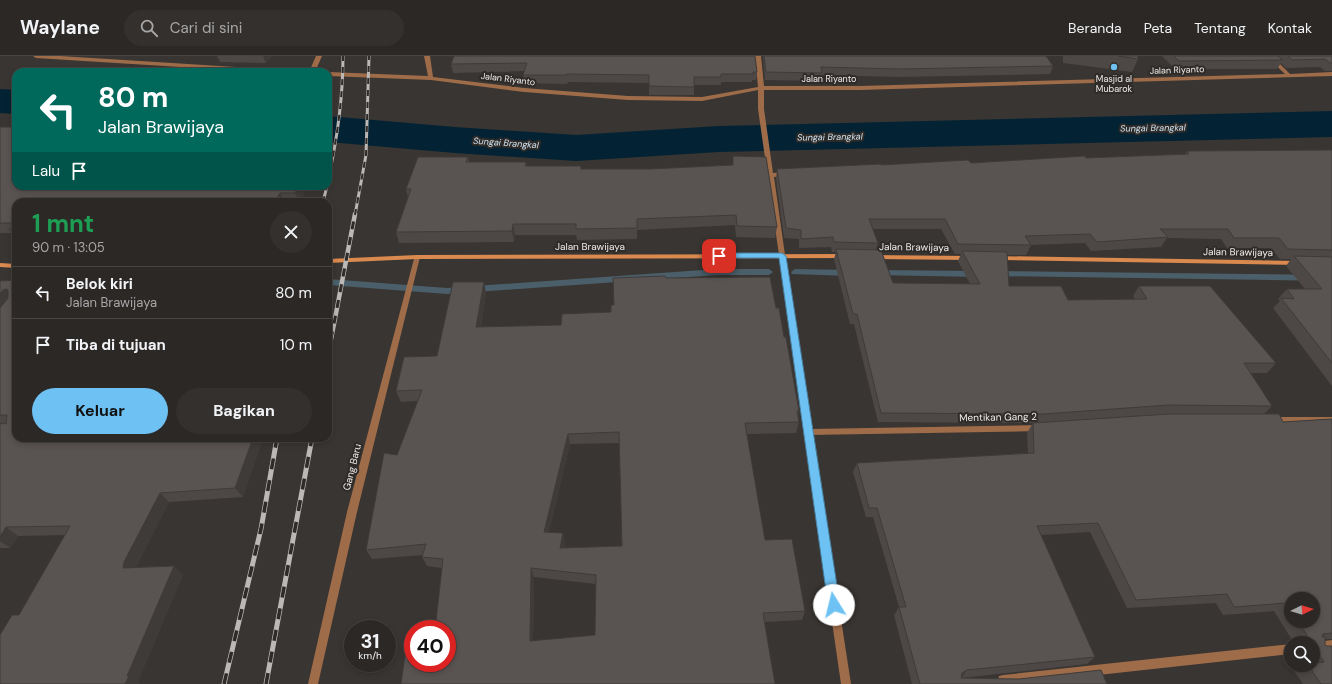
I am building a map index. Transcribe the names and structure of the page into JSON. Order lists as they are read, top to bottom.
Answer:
{
  "streets": {
    "main road": ["Jalan Brawijaya"],
    "street": ["Jalan Riyanto", "Mentikan Gang 2", "Gang Baru"]
  },
  "crossings": [
    ["Jalan Brawijaya", "Gang Baru"]
  ],
  "water": ["Sungai Brangkal"],
  "places": ["Masjid al Mubarok"],
  "north": "right",
  "page": {
    "header": "Waylane",
    "search": "Cari di sini",
    "nav": [
      "Beranda",
      "Peta",
      "Tentang",
      "Kontak"
    ],
    "turn": ["80 m", "Jalan Brawijaya"],
    "then": "Lalu",
    "heading": ["1 mnt", "90 m · 13:05"],
    "list": [
      {
        "name": "Belok kiri",
        "note": "Jalan Brawijaya",
        "value": "80 m"
      },
      {
        "name": "Tiba di tujuan",
        "value": "10 m"
      }
    ],
    "buttons": ["Keluar", "Bagikan"],
    "speed": "31 km/h",
    "limit": "40"
  }
}
